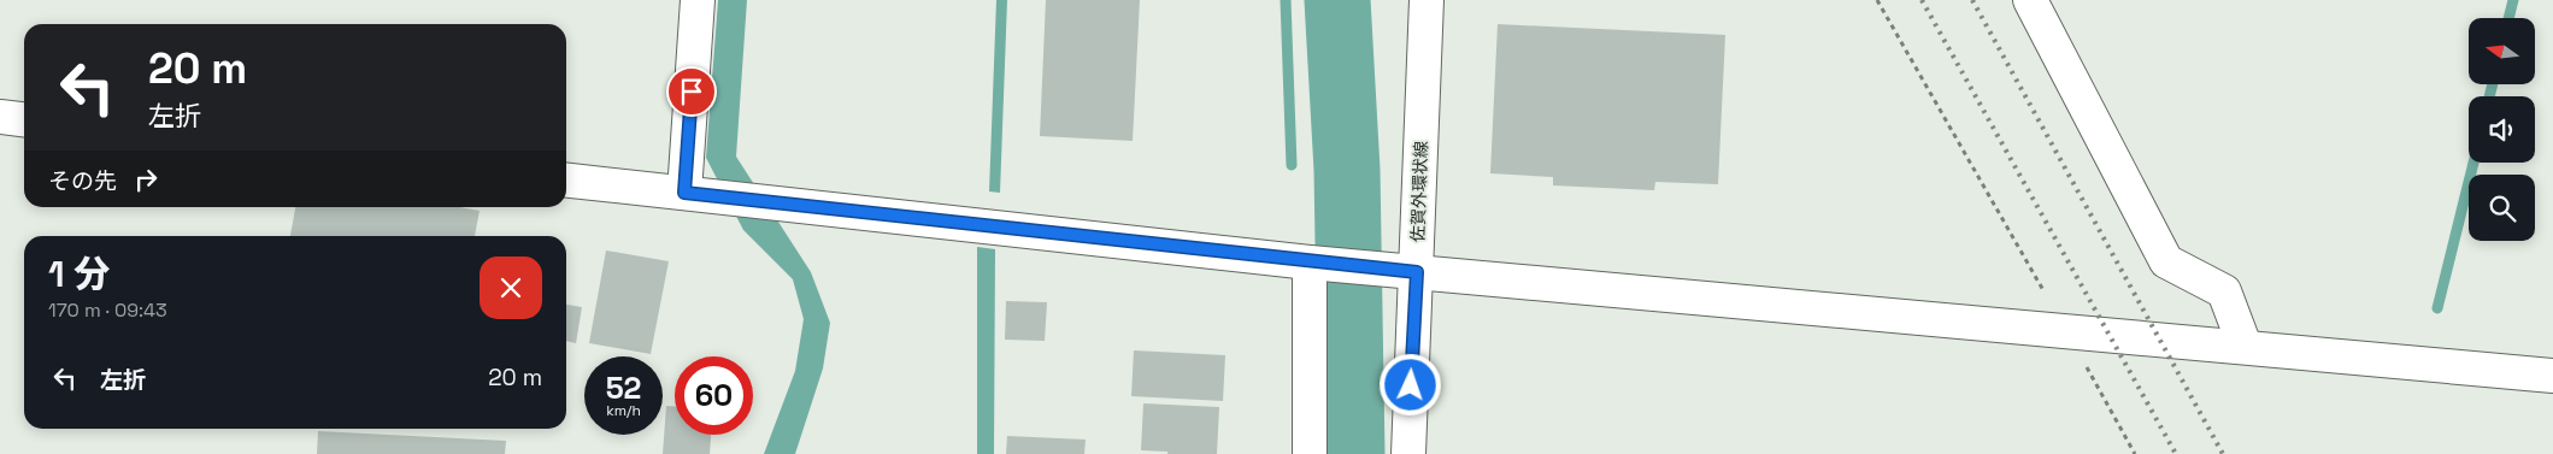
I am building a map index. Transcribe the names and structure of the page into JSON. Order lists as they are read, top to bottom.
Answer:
{
  "streets": {
    "street": ["佐賀外環状線"]
  },
  "north": "left",
  "page": {
    "turn": ["20 m", "左折"],
    "then": "その先",
    "heading": ["1 分", "170 m · 09:43"],
    "list": [
      {
        "name": "左折",
        "value": "20 m"
      }
    ],
    "speed": "52 km/h",
    "limit": "60"
  }
}
